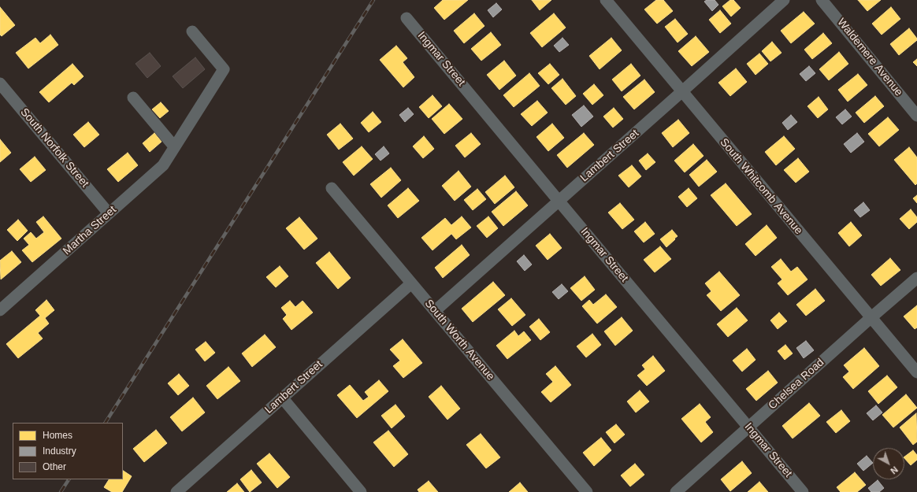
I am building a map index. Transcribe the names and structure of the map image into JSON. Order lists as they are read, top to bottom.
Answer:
{
  "streets": {
    "street": [
      "Waldemere Avenue",
      "Ingmar Street",
      "South Norfolk Street",
      "Lambert Street",
      "South Whitcomb Avenue",
      "Martha Street",
      "South Worth Avenue",
      "Chelsea Road"
    ]
  },
  "crossings": [
    ["Ingmar Street", "Lambert Street"],
    ["Ingmar Street", "Chelsea Road"],
    ["South Norfolk Street", "Martha Street"],
    ["Lambert Street", "South Whitcomb Avenue"],
    ["Lambert Street", "South Worth Avenue"],
    ["South Whitcomb Avenue", "Chelsea Road"]
  ],
  "legend": ["Homes", "Industry", "Other"],
  "north": "bottom right"
}
